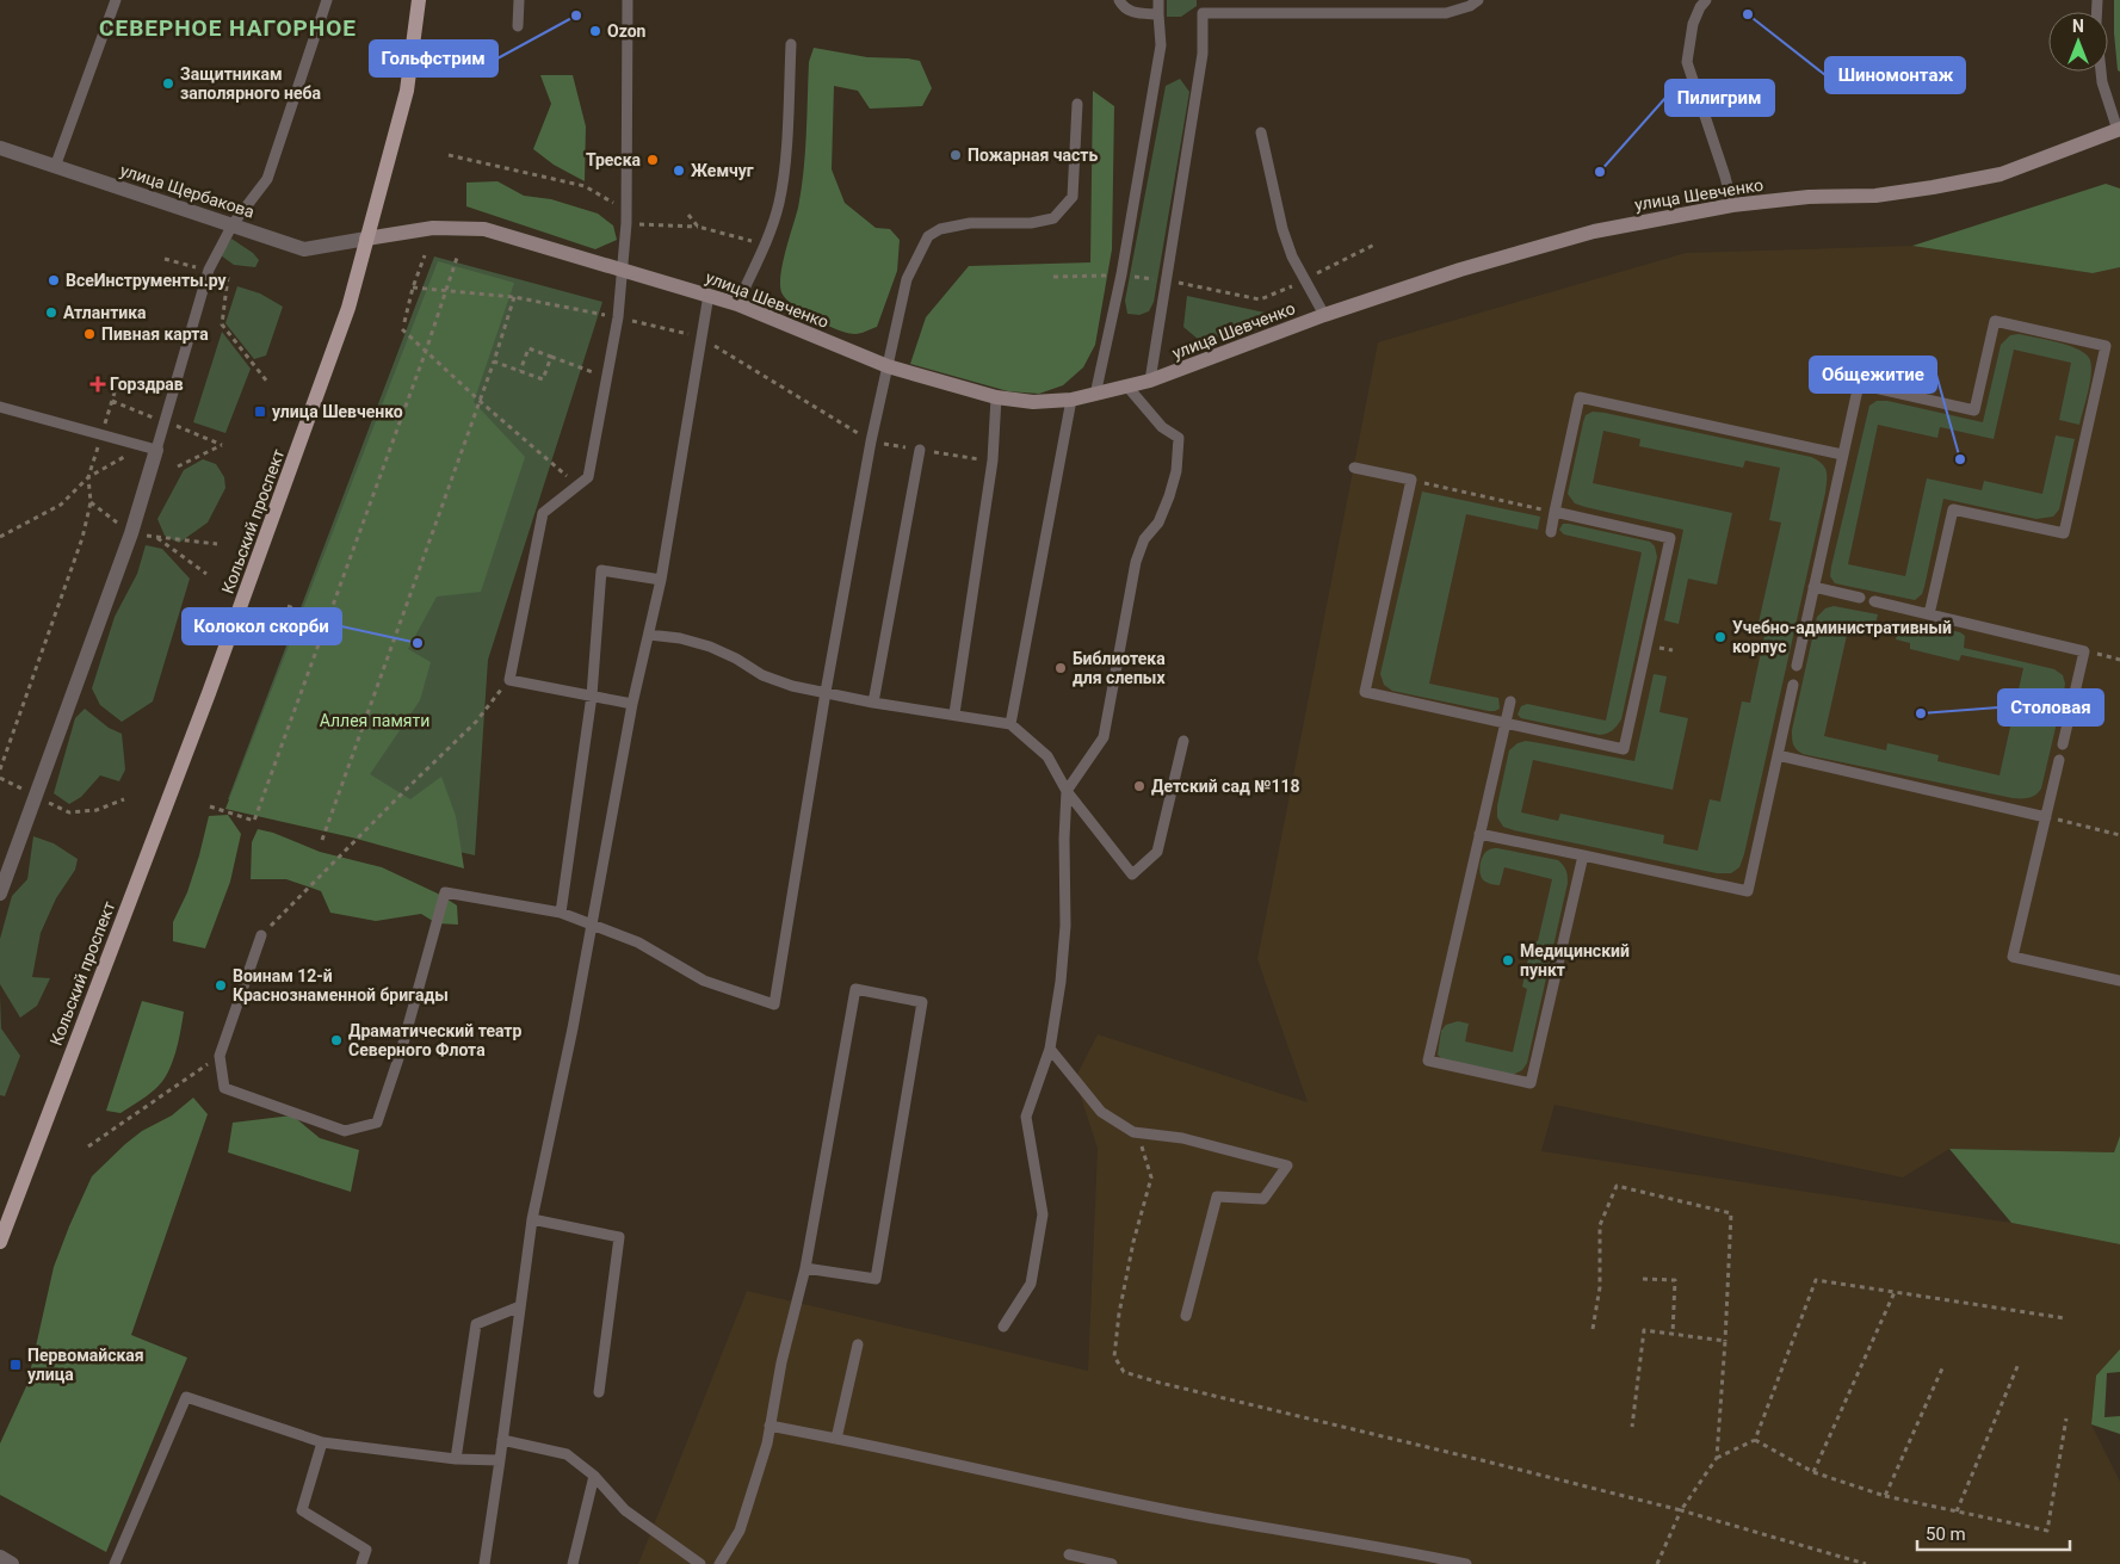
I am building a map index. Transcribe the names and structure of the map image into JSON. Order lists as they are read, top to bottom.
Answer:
{
  "streets": {
    "main road": ["улица Шевченко", "Кольский проспект"],
    "street": ["улица Щербакова"]
  },
  "crossings": [
    ["улица Щербакова", "улица Шевченко"],
    ["улица Щербакова", "Кольский проспект"],
    ["улица Шевченко", "Кольский проспект"]
  ],
  "districts": ["СЕВЕРНОЕ НАГОРНОЕ"],
  "parks": ["Аллея памяти"],
  "places": {
    "other": [
      "Шиномонтаж",
      "Гольфстрим",
      "Ozon",
      "Защитникам заполярного неба",
      "Пожарная часть",
      "Треска",
      "Жемчуг",
      "Пилигрим",
      "ВсеИнструменты.ру",
      "Атлантика",
      "Пивная карта",
      "Общежитие",
      "Учебно-административный корпус",
      "Колокол скорби",
      "Библиотека для слепых",
      "Столовая",
      "Детский сад №118",
      "Медицинский пункт",
      "Воинам 12-й Краснознаменной бригады",
      "Драматический театр Северного Флота"
    ],
    "health": ["Горздрав"],
    "transit": ["улица Шевченко", "Первомайская улица"]
  },
  "scale_bar": "50 m",
  "north": "top"
}
